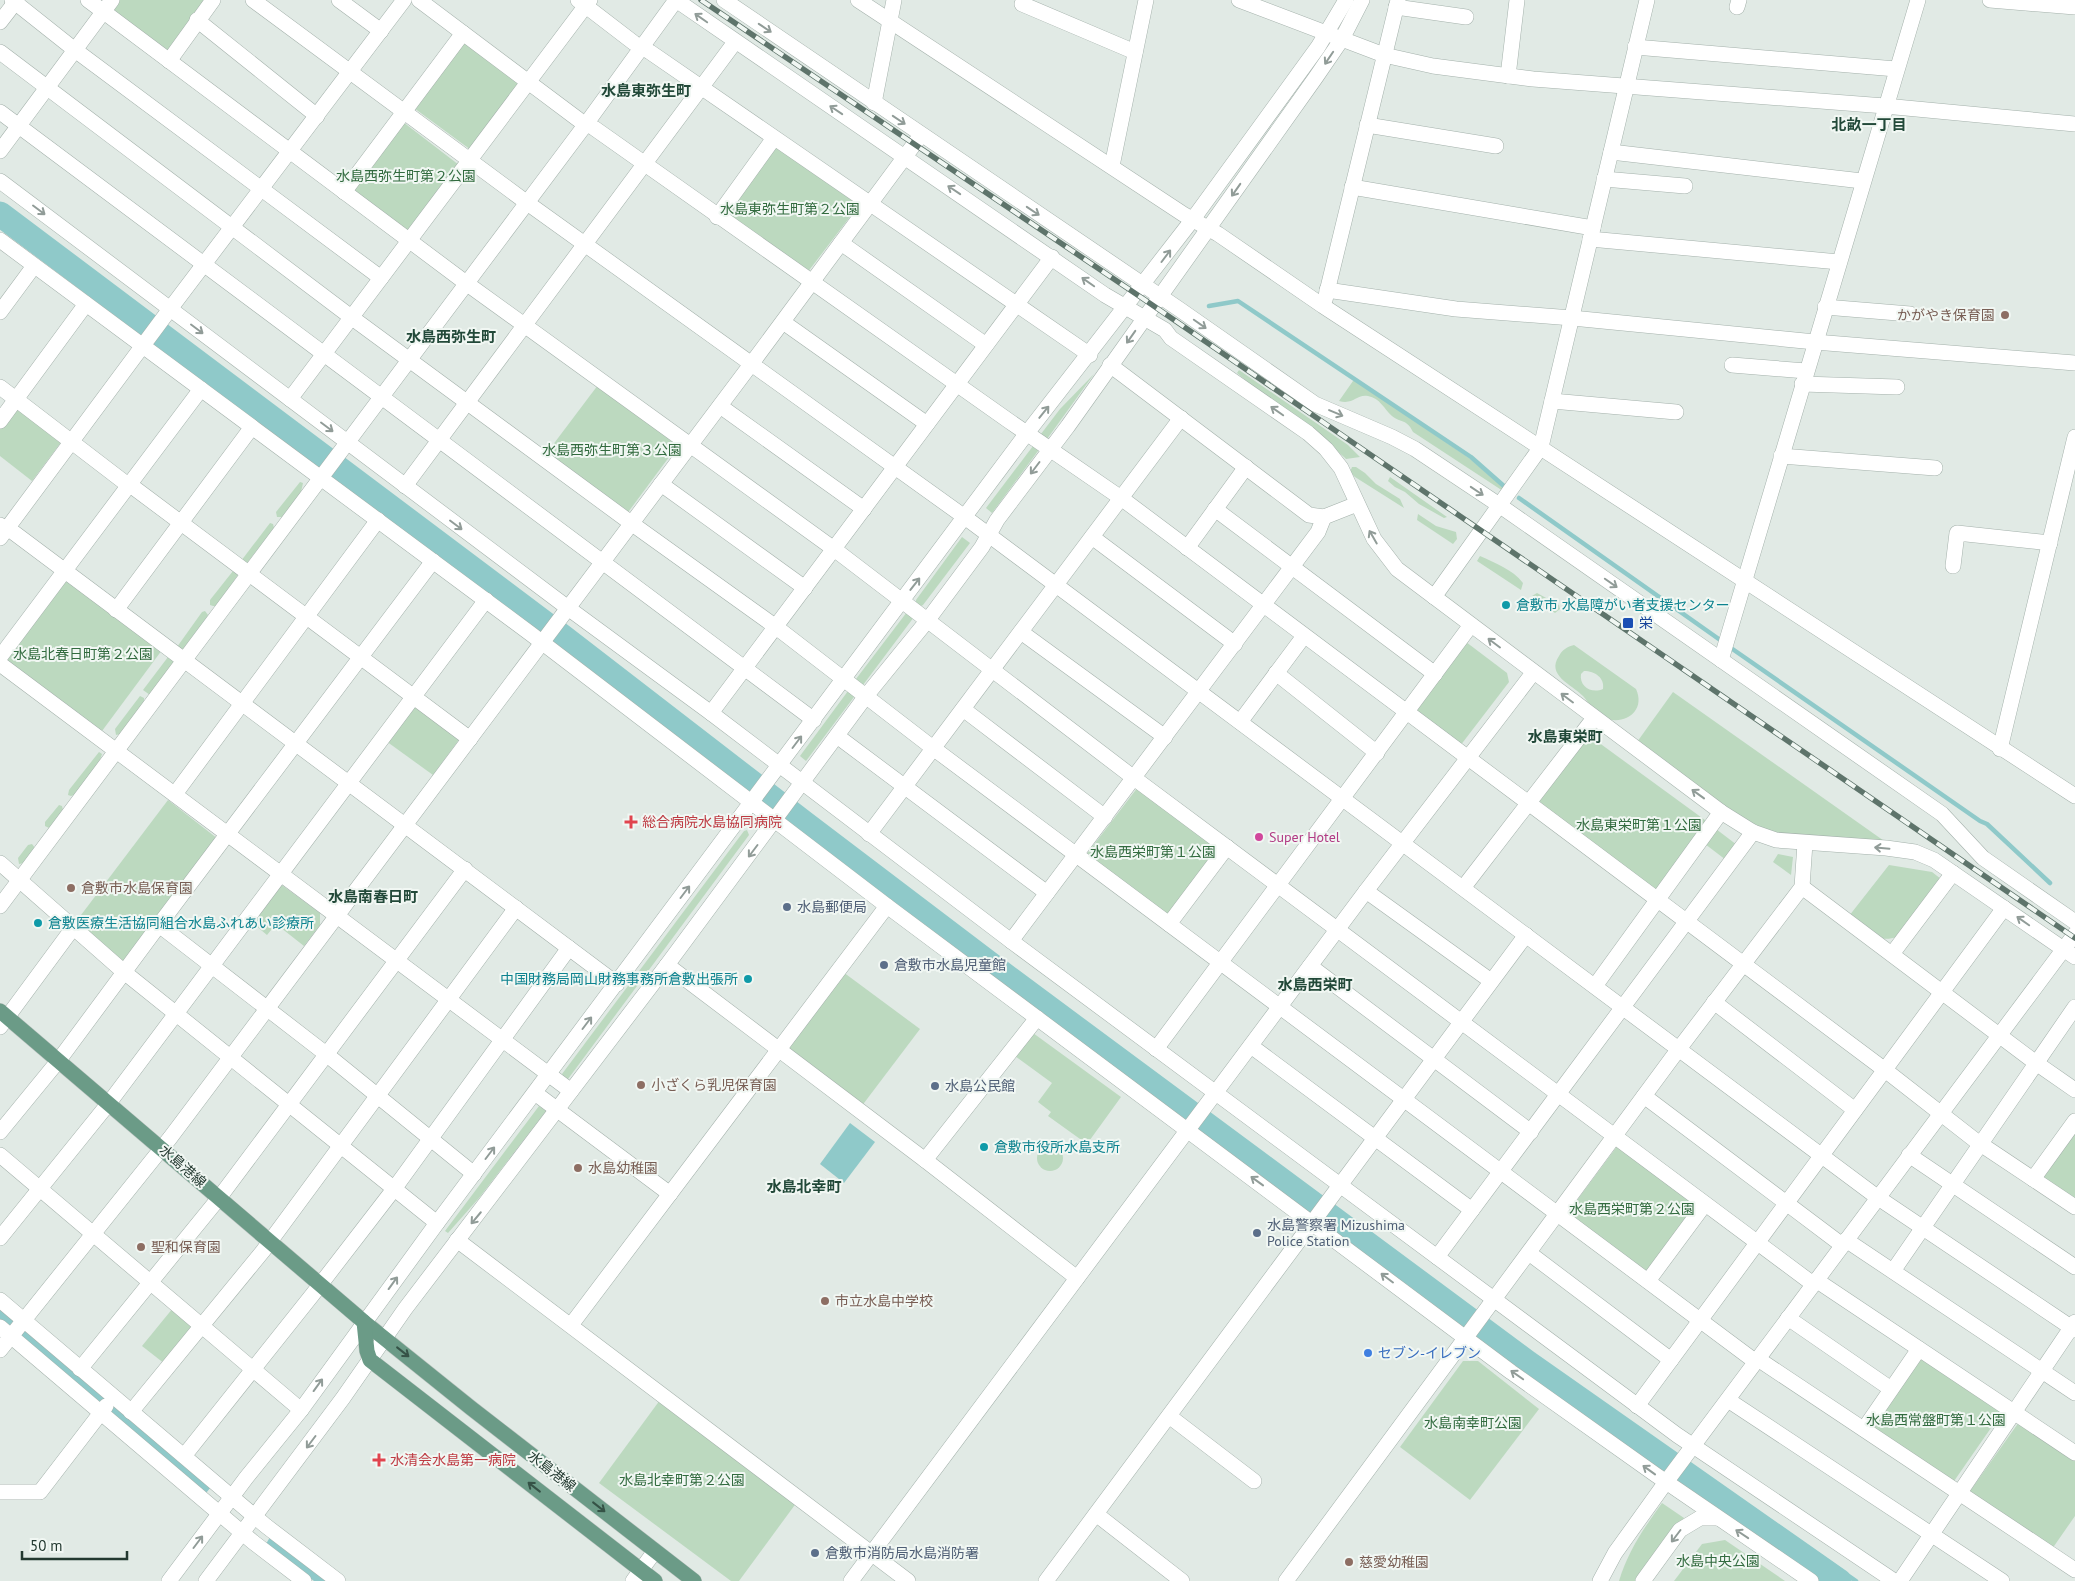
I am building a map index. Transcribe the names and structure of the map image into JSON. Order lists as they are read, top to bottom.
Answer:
{
  "streets": {
    "main road": ["水島港線"]
  },
  "districts": [
    "水島東弥生町",
    "北畝一丁目",
    "水島西弥生町",
    "水島東栄町",
    "水島南春日町",
    "水島西栄町",
    "水島北幸町"
  ],
  "parks": [
    "水島西弥生町第２公園",
    "水島東弥生町第２公園",
    "水島西弥生町第３公園",
    "水島北春日町第２公園",
    "水島東栄町第１公園",
    "水島西栄町第１公園",
    "水島西栄町第２公園",
    "水島西常盤町第１公園",
    "水島南幸町公園",
    "水島北幸町第２公園",
    "水島中央公園"
  ],
  "places": {
    "other": [
      "かがやき保育園",
      "倉敷市 水島障がい者支援センター",
      "Super Hotel",
      "倉敷市水島保育園",
      "水島郵便局",
      "倉敷医療生活協同組合水島ふれあい診療所",
      "倉敷市水島児童館",
      "中国財務局岡山財務事務所倉敷出張所",
      "小ざくら乳児保育園",
      "水島公民館",
      "倉敷市役所水島支所",
      "水島幼稚園",
      "水島警察署 Mizushima Police Station",
      "聖和保育園",
      "市立水島中学校",
      "セブン-イレブン",
      "倉敷市消防局水島消防署",
      "慈愛幼稚園"
    ],
    "transit": ["栄"],
    "health": ["総合病院水島協同病院", "水清会水島第一病院"]
  },
  "scale_bar": "50 m"
}
